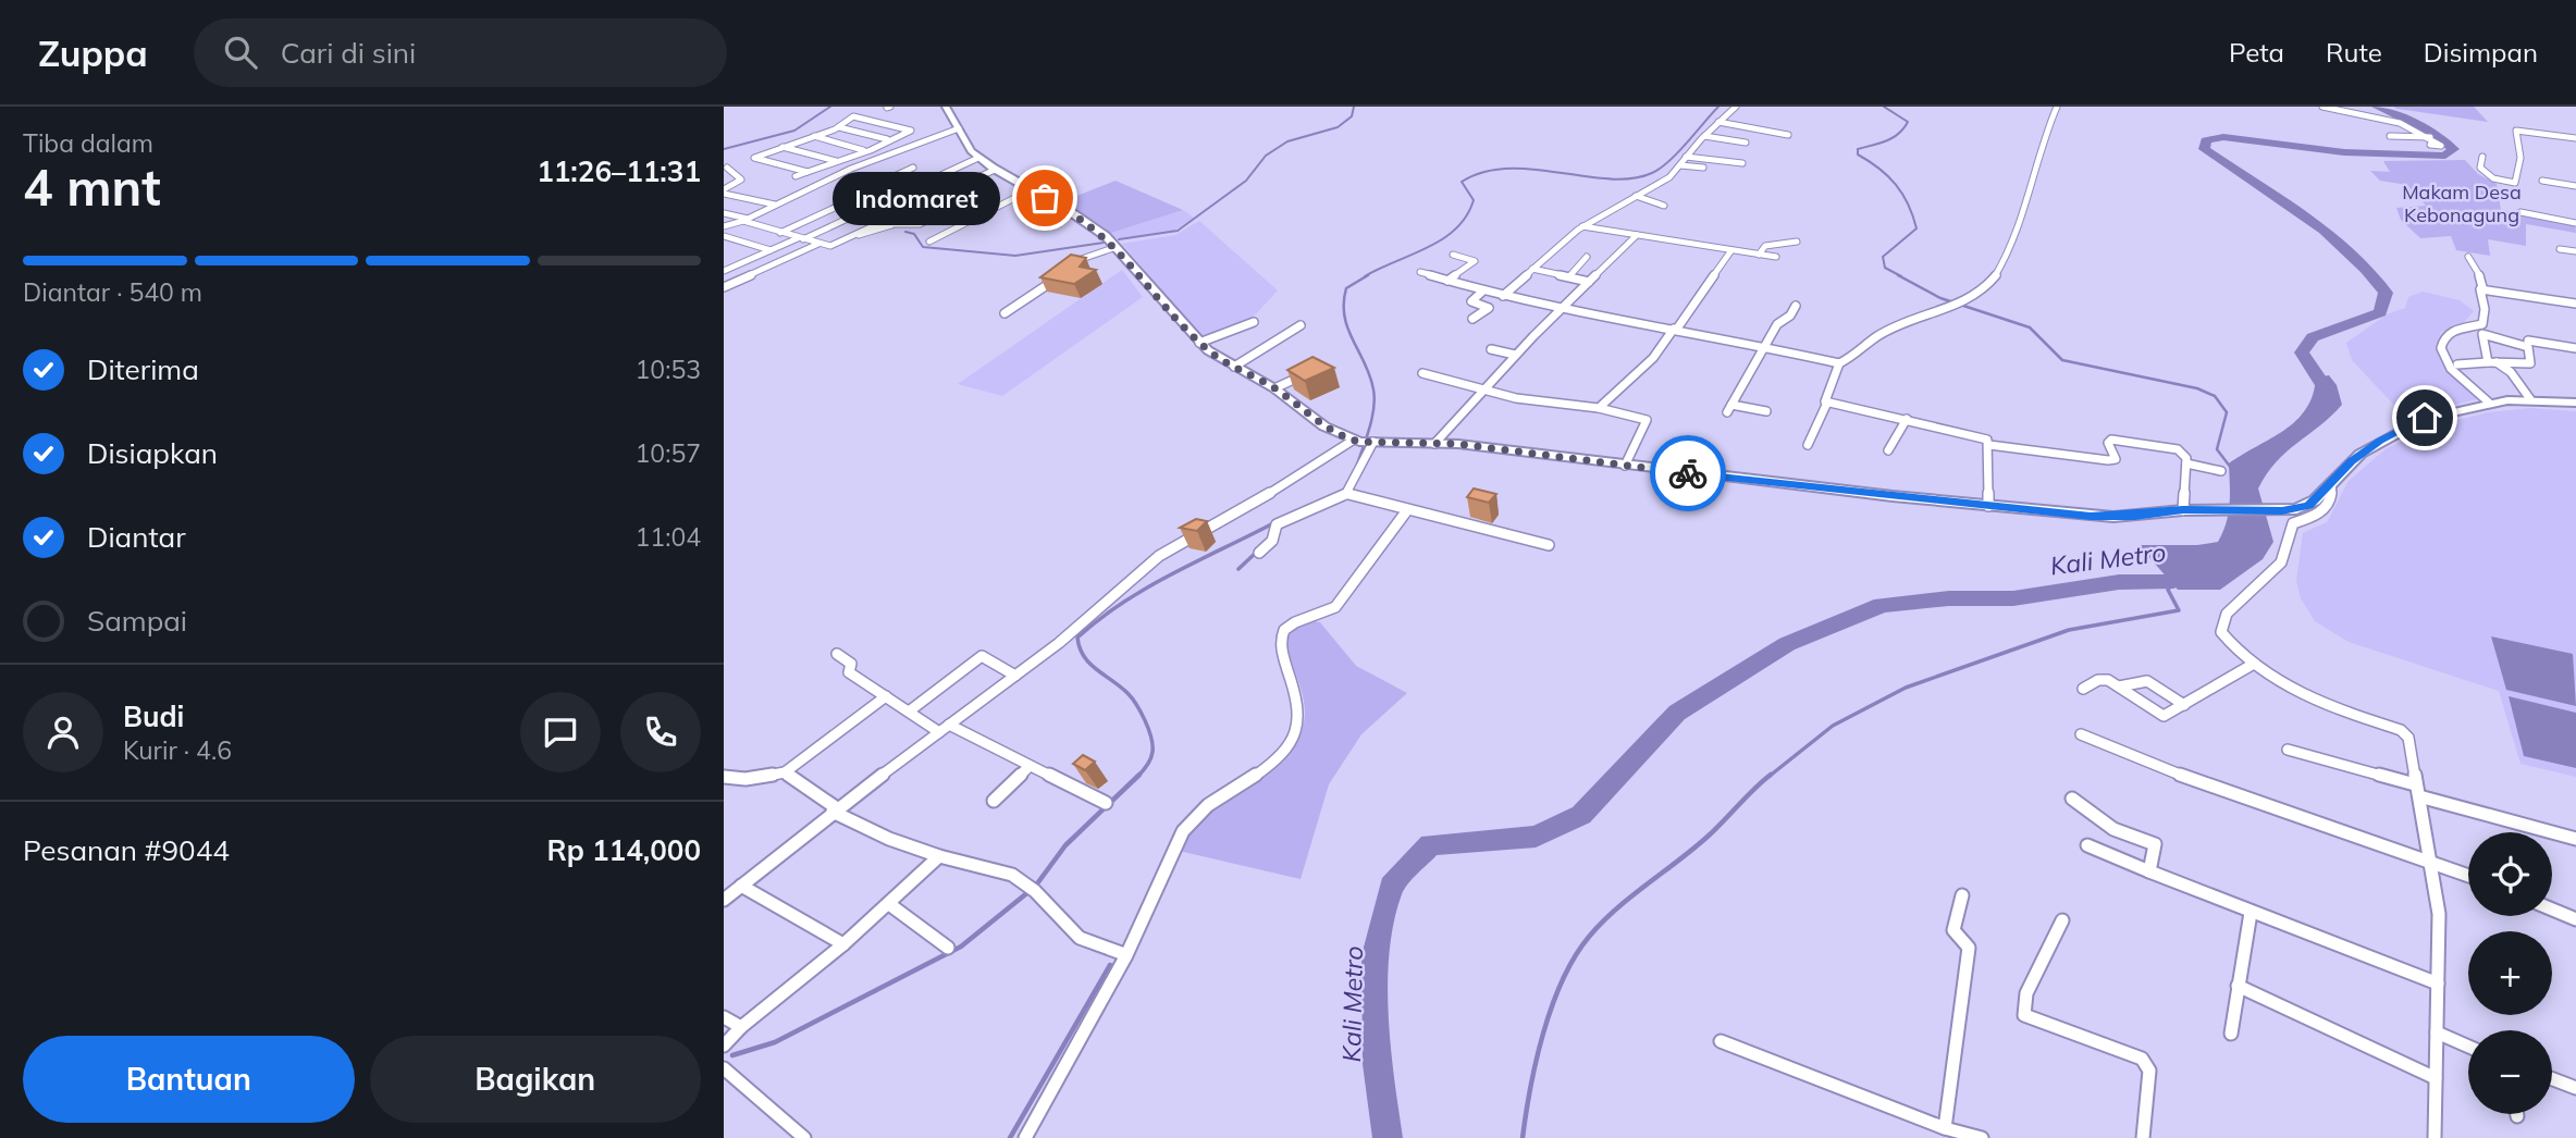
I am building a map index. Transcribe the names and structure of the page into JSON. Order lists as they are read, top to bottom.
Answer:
{
  "water": ["Kali Metro"],
  "parks": ["Makam Desa Kebonagung"],
  "places": ["Indomaret"],
  "page": {
    "header": "Zuppa",
    "search": "Cari di sini",
    "nav": ["Peta", "Rute", "Disimpan"],
    "heading": ["4 mnt", "Tiba dalam", "11:26–11:31"],
    "panel": [
      "Budi",
      "Kurir · 4.6",
      "Pesanan #9044",
      "Rp 114,000"
    ],
    "bubble": "Indomaret",
    "bar": "Diantar · 540 m",
    "list": [
      ["Diterima", "10:53"],
      ["Disiapkan", "10:57"],
      ["Diantar", "11:04"],
      "Sampai"
    ],
    "map_buttons": ["+", "−"],
    "buttons": ["Bantuan", "Bagikan"]
  }
}
